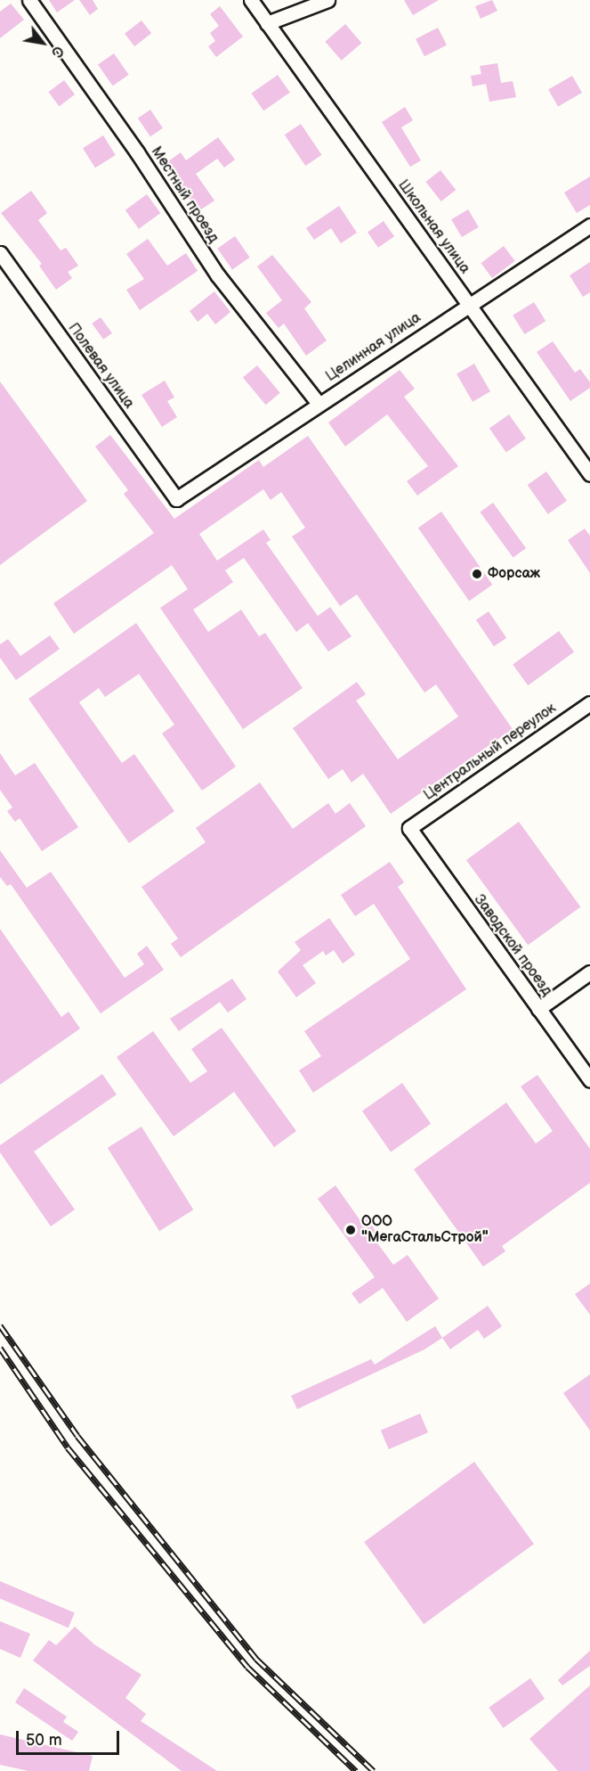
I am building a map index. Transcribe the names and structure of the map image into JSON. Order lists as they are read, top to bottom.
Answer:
{
  "streets": {
    "street": [
      "Местный проезд",
      "Школьная улица",
      "Целинная улица",
      "Полевая улица",
      "Центральный переулок",
      "Заводской проезд"
    ]
  },
  "crossings": [
    ["Местный проезд", "Целинная улица"],
    ["Школьная улица", "Целинная улица"],
    ["Целинная улица", "Полевая улица"],
    ["Центральный переулок", "Заводской проезд"]
  ],
  "places": ["Форсаж", "ООО \"МегаСтальСтрой\""],
  "scale_bar": "50 m",
  "north": "bottom right"
}
